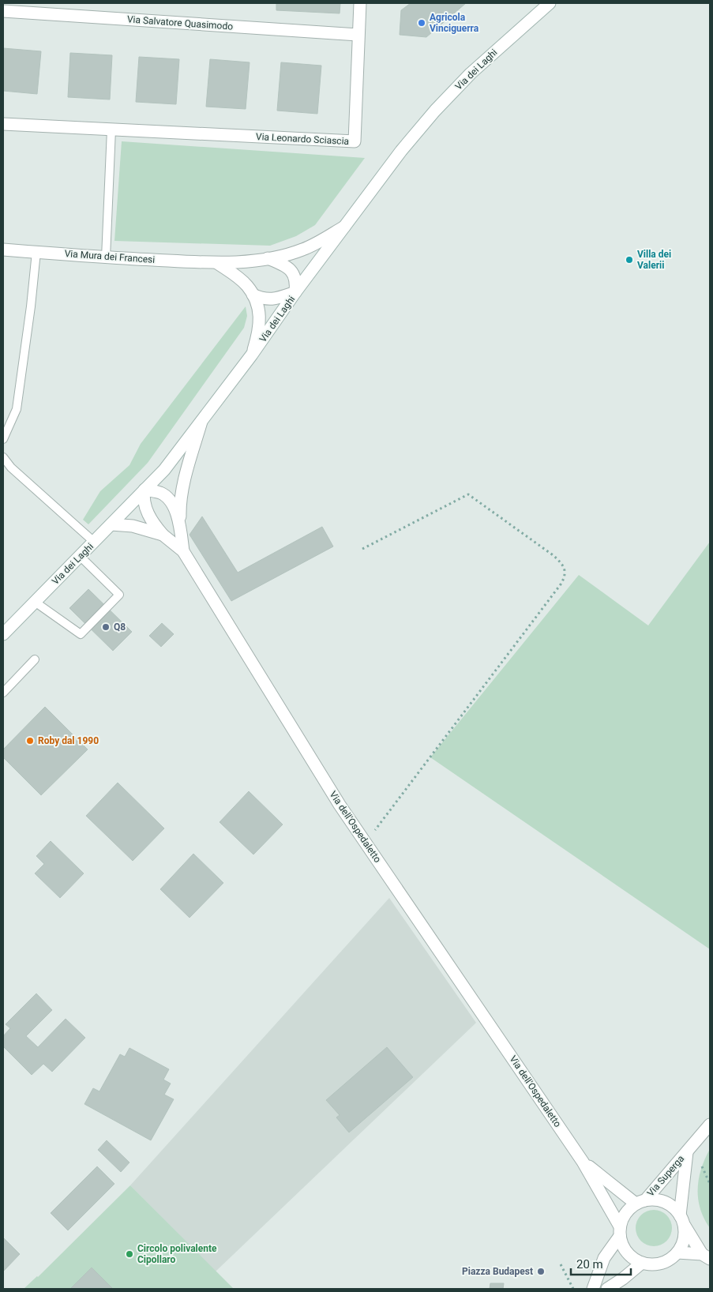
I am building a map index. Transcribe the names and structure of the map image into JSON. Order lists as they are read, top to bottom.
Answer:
{
  "streets": {
    "street": [
      "Via Salvatore Quasimodo",
      "Via dei Laghi",
      "Via Leonardo Sciascia",
      "Via Mura dei Francesi",
      "Via dell'Ospedaletto",
      "Via Superga"
    ]
  },
  "crossings": [
    ["Via Salvatore Quasimodo", "Via Leonardo Sciascia"],
    ["Via dei Laghi", "Via Mura dei Francesi"],
    ["Via dei Laghi", "Via dell'Ospedaletto"],
    ["Via dell'Ospedaletto", "Via Superga"]
  ],
  "places": [
    "Agricola Vinciguerra",
    "Villa dei Valerii",
    "Q8",
    "Roby dal 1990",
    "Circolo polivalente Cipollaro",
    "Piazza Budapest"
  ],
  "scale_bar": "20 m"
}
